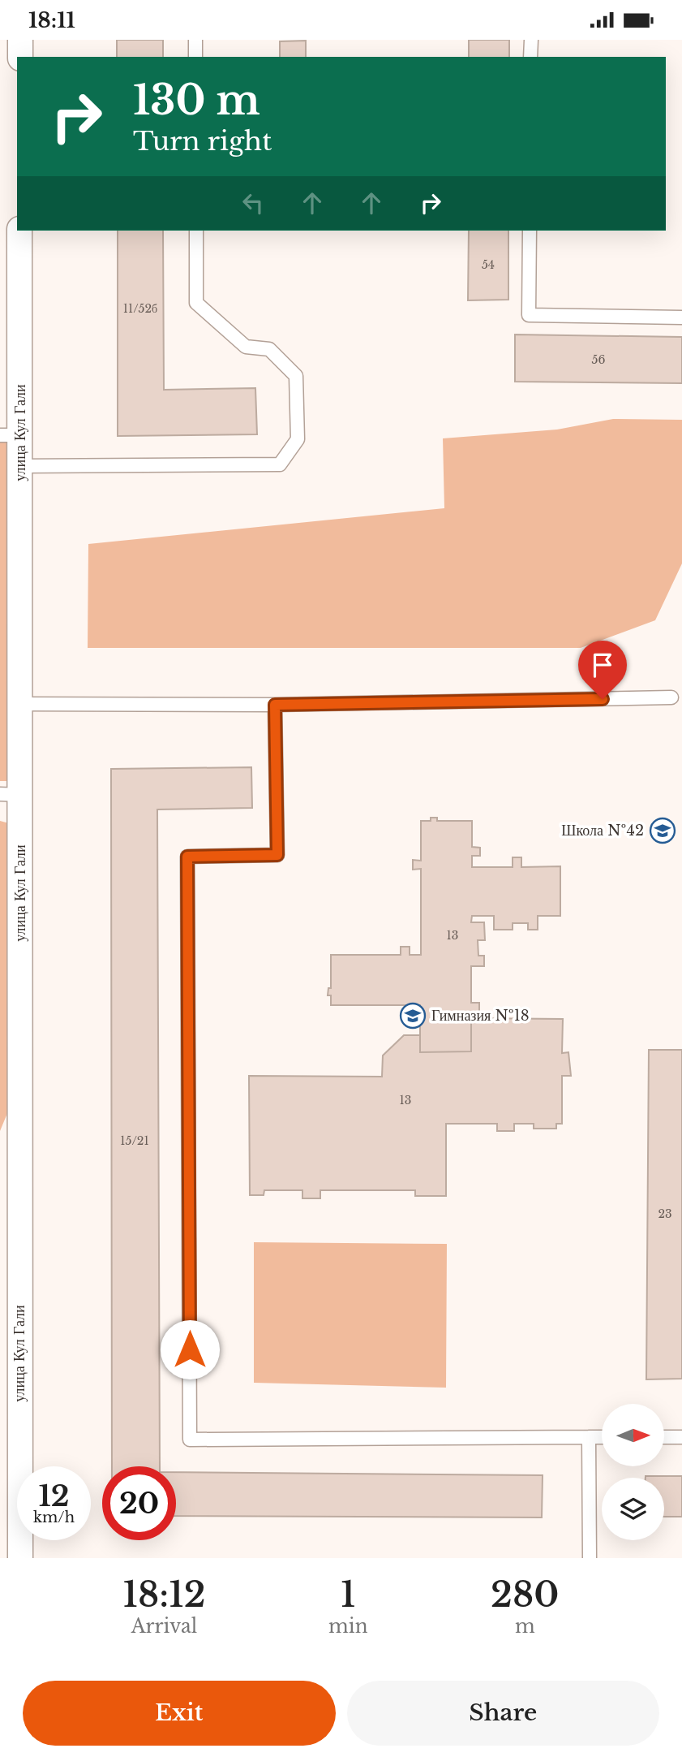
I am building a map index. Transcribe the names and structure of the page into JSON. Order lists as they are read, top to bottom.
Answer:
{
  "streets": {
    "street": ["улица Кул Гали"]
  },
  "places": {
    "school or university": ["Школа №42", "Гимназия №18"]
  },
  "house_numbers": [
    "54",
    "11/52б",
    "56",
    "13",
    "13",
    "15/21",
    "23"
  ],
  "north": "right",
  "page": {
    "status": "18:11",
    "turn": ["130 m", "Turn right"],
    "speed": "12 km/h",
    "limit": "20",
    "eta": [
      "18:12",
      "Arrival",
      "1",
      "min",
      "280",
      "m"
    ],
    "buttons": ["Exit", "Share"]
  }
}
